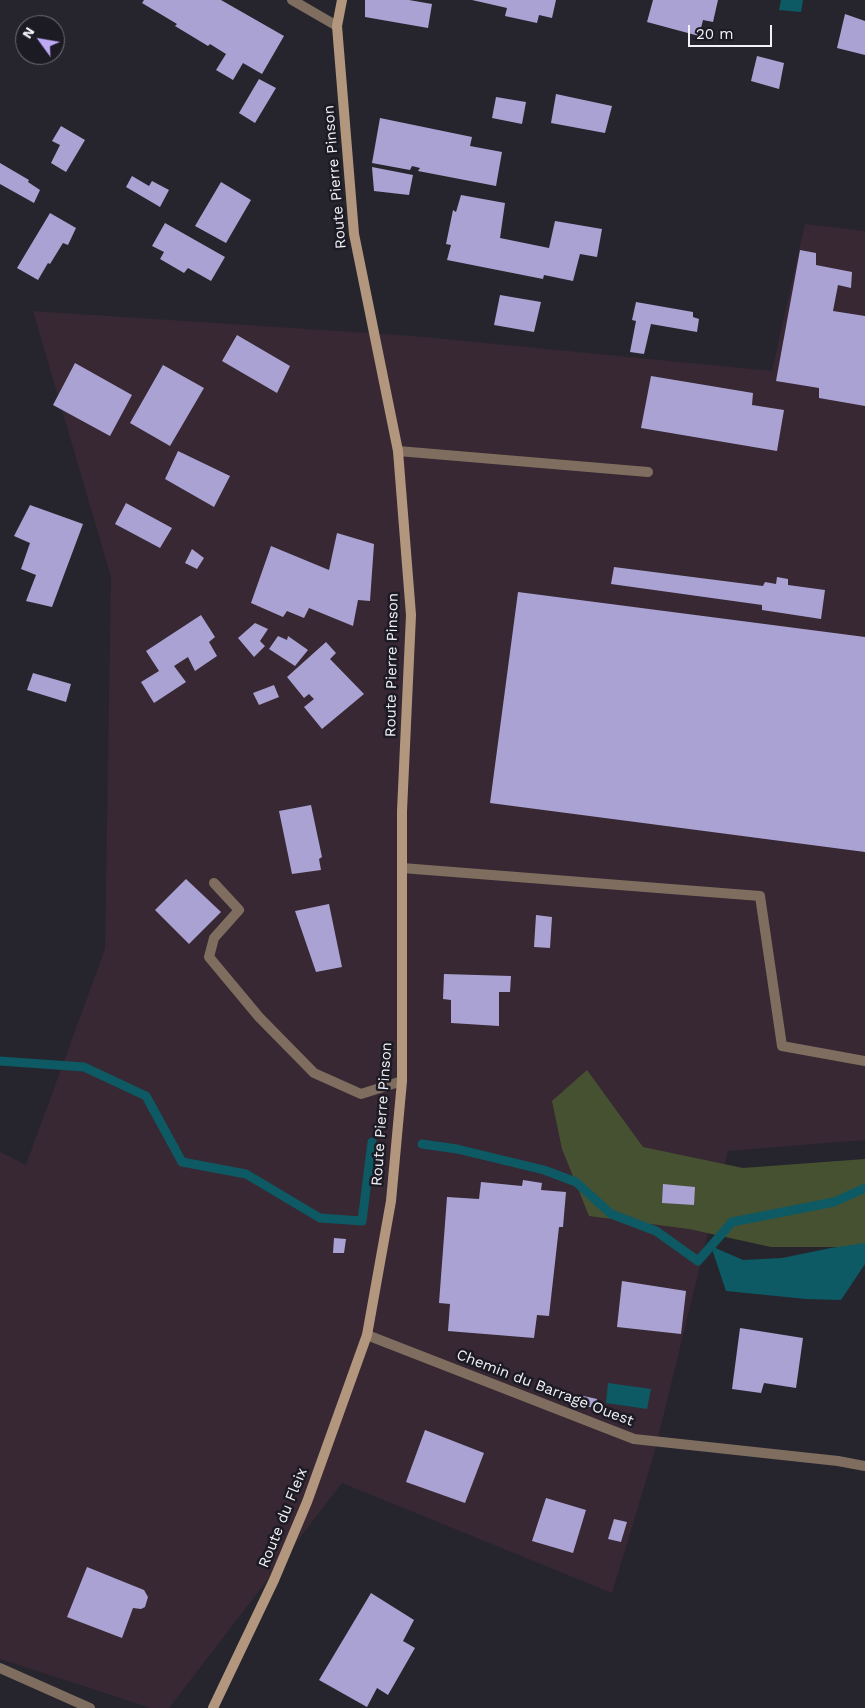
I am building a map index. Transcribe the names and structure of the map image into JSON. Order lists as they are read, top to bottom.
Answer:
{
  "streets": {
    "main road": ["Route Pierre Pinson", "Route du Fleix"],
    "street": ["Chemin du Barrage Ouest"]
  },
  "crossings": [
    ["Route Pierre Pinson", "Chemin du Barrage Ouest"],
    ["Route Pierre Pinson", "Route du Fleix"],
    ["Chemin du Barrage Ouest", "Route du Fleix"]
  ],
  "scale_bar": "20 m",
  "north": "top left"
}
